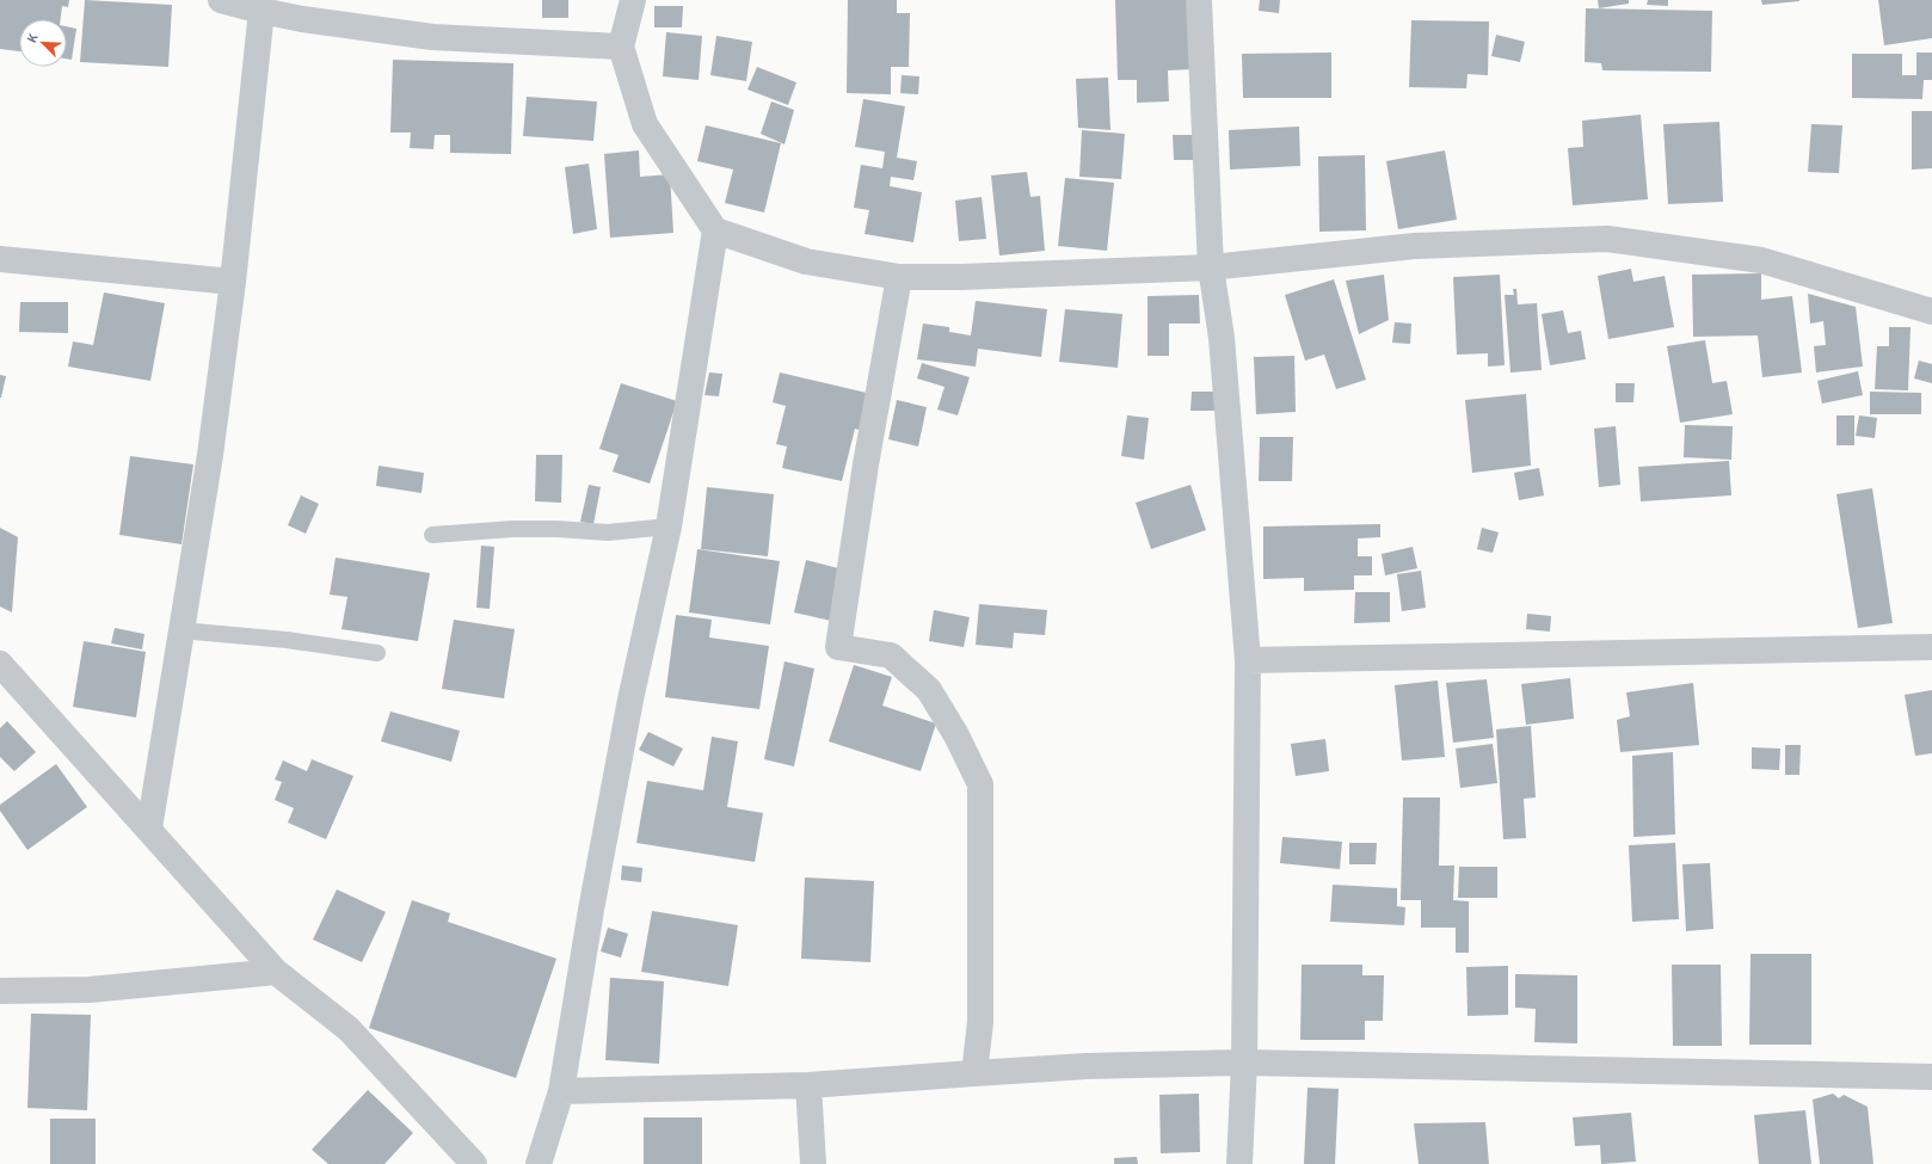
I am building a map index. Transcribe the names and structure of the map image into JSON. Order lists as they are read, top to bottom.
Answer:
{
  "north": "top left"
}
